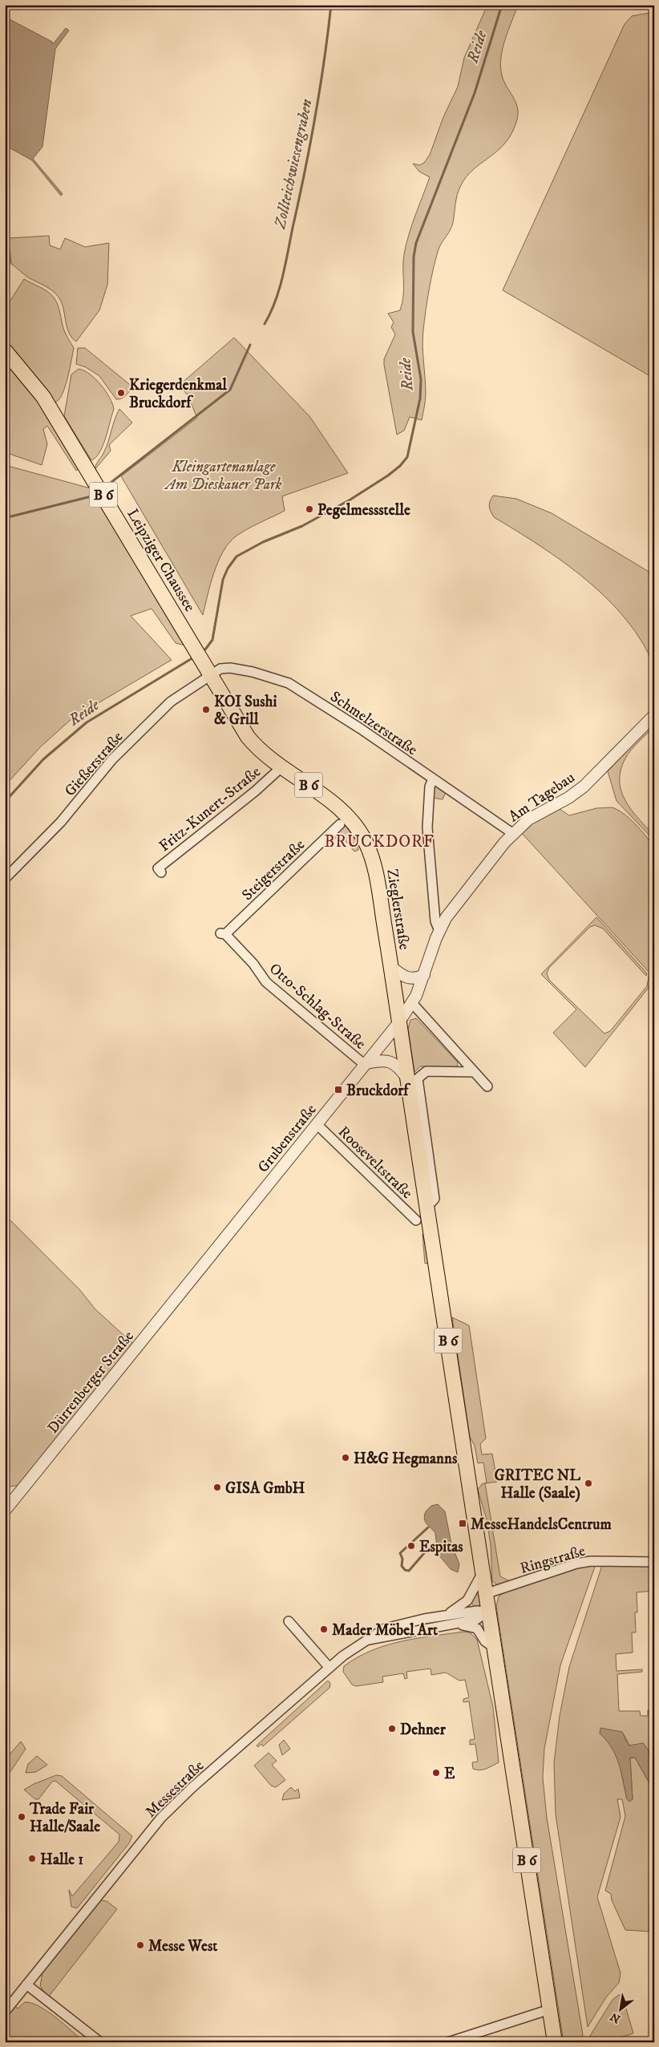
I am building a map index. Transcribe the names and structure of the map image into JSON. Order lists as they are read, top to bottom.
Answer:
{
  "streets": {
    "main road": ["B 6", "Leipziger Chaussee", "Zieglerstraße"],
    "street": [
      "Schmelzerstraße",
      "Gießerstraße",
      "Am Tagebau",
      "Fritz-Kunert-Straße",
      "Steigerstraße",
      "Otto-Schlag-Straße",
      "Grubenstraße",
      "Rooseveltstraße",
      "Dürrenberger Straße",
      "Ringstraße",
      "Messestraße"
    ]
  },
  "crossings": [
    ["B 6", "Zieglerstraße"],
    ["B 6", "Ringstraße"],
    ["B 6", "Messestraße"],
    ["Leipziger Chaussee", "Zieglerstraße"],
    ["Schmelzerstraße", "Gießerstraße"],
    ["Schmelzerstraße", "Am Tagebau"],
    ["Schmelzerstraße", "Zieglerstraße"],
    ["Gießerstraße", "Zieglerstraße"],
    ["Am Tagebau", "Zieglerstraße"],
    ["Am Tagebau", "Grubenstraße"],
    ["Fritz-Kunert-Straße", "Zieglerstraße"],
    ["Steigerstraße", "Otto-Schlag-Straße"],
    ["Zieglerstraße", "Grubenstraße"],
    ["Zieglerstraße", "Messestraße"],
    ["Otto-Schlag-Straße", "Grubenstraße"],
    ["Grubenstraße", "Rooseveltstraße"],
    ["Grubenstraße", "Dürrenberger Straße"]
  ],
  "districts": ["BRUCKDORF"],
  "water": ["Reide", "Zollteichwiesengraben"],
  "parks": ["Kleingartenanlage Am Dieskauer Park"],
  "places": {
    "other": [
      "Kriegerdenkmal Bruckdorf",
      "Pegelmessstelle",
      "KOI Sushi & Grill",
      "H&G Hegmanns",
      "GRITEC NL Halle (Saale)",
      "GISA GmbH",
      "Espitas",
      "Mader Möbel Art",
      "Dehner",
      "E",
      "Trade Fair Halle/Saale",
      "Halle 1",
      "Messe West"
    ],
    "transit": ["Bruckdorf", "MesseHandelsCentrum"]
  },
  "north": "bottom left"
}
